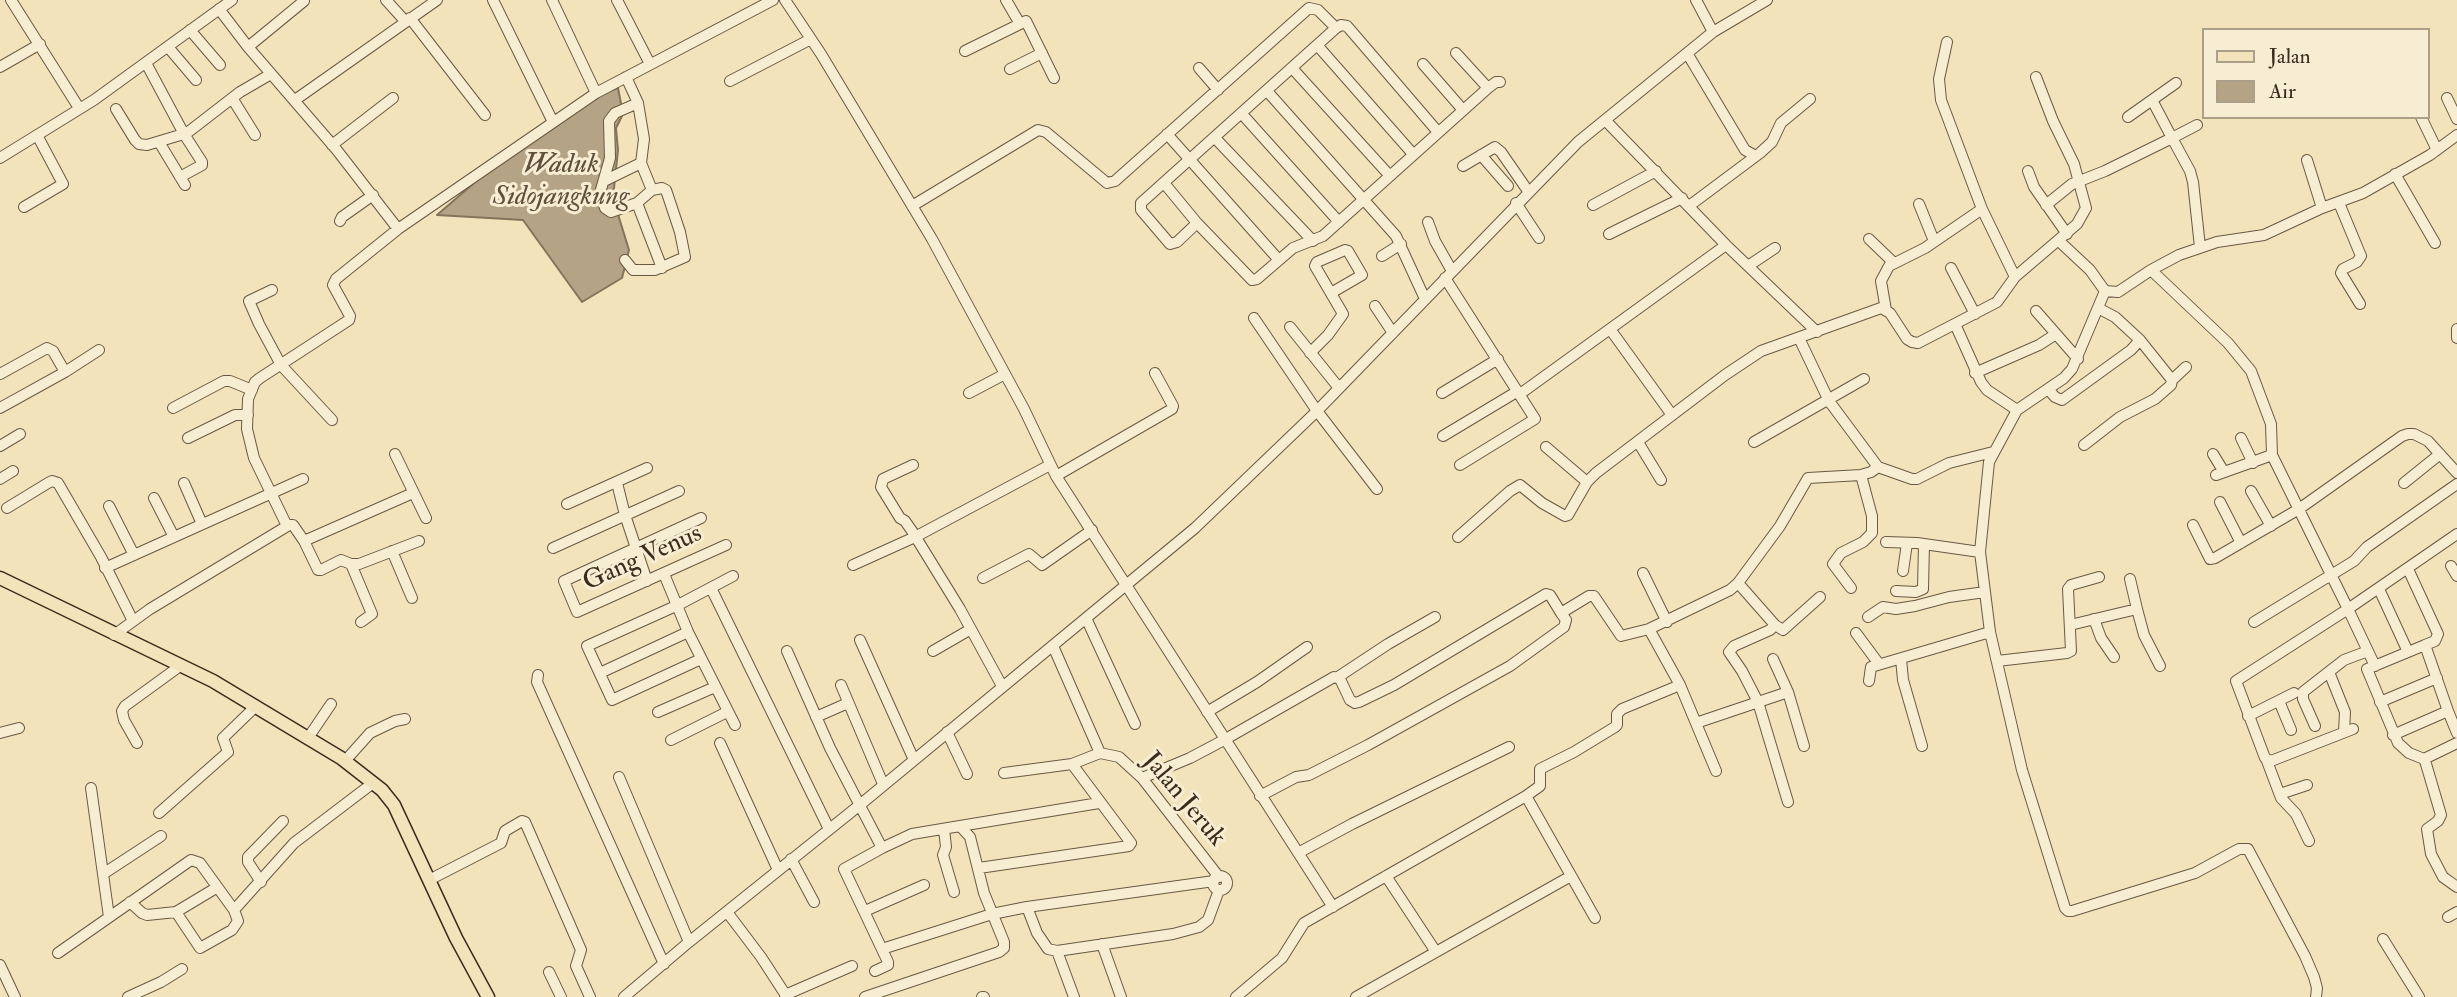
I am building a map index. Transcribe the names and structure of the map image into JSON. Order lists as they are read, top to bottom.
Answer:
{
  "streets": {
    "street": ["Gang Venus", "Jalan Jeruk"]
  },
  "water": ["Waduk Sidojangkung"],
  "legend": ["Jalan", "Air"]
}
